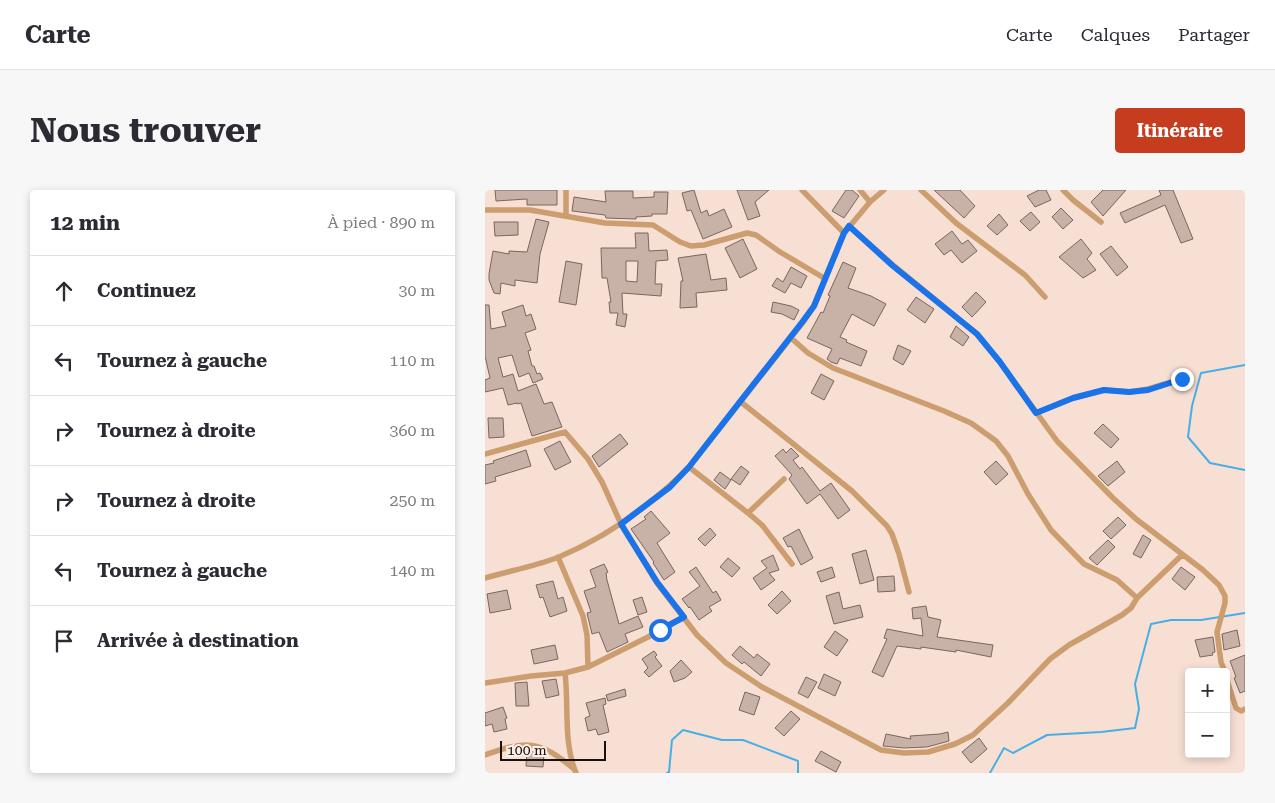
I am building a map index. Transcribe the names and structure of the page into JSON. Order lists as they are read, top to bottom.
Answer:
{
  "scale_bar": "100 m",
  "page": {
    "header": "Carte",
    "nav": ["Carte", "Calques", "Partager"],
    "buttons": "Itinéraire",
    "title": "Nous trouver",
    "heading": ["12 min", "À pied · 890 m"],
    "list": [
      ["Continuez", "30 m"],
      ["Tournez à gauche", "110 m"],
      ["Tournez à droite", "360 m"],
      ["Tournez à droite", "250 m"],
      ["Tournez à gauche", "140 m"],
      "Arrivée à destination"
    ],
    "map_buttons": ["+", "−"],
    "scale": "100 m"
  }
}
